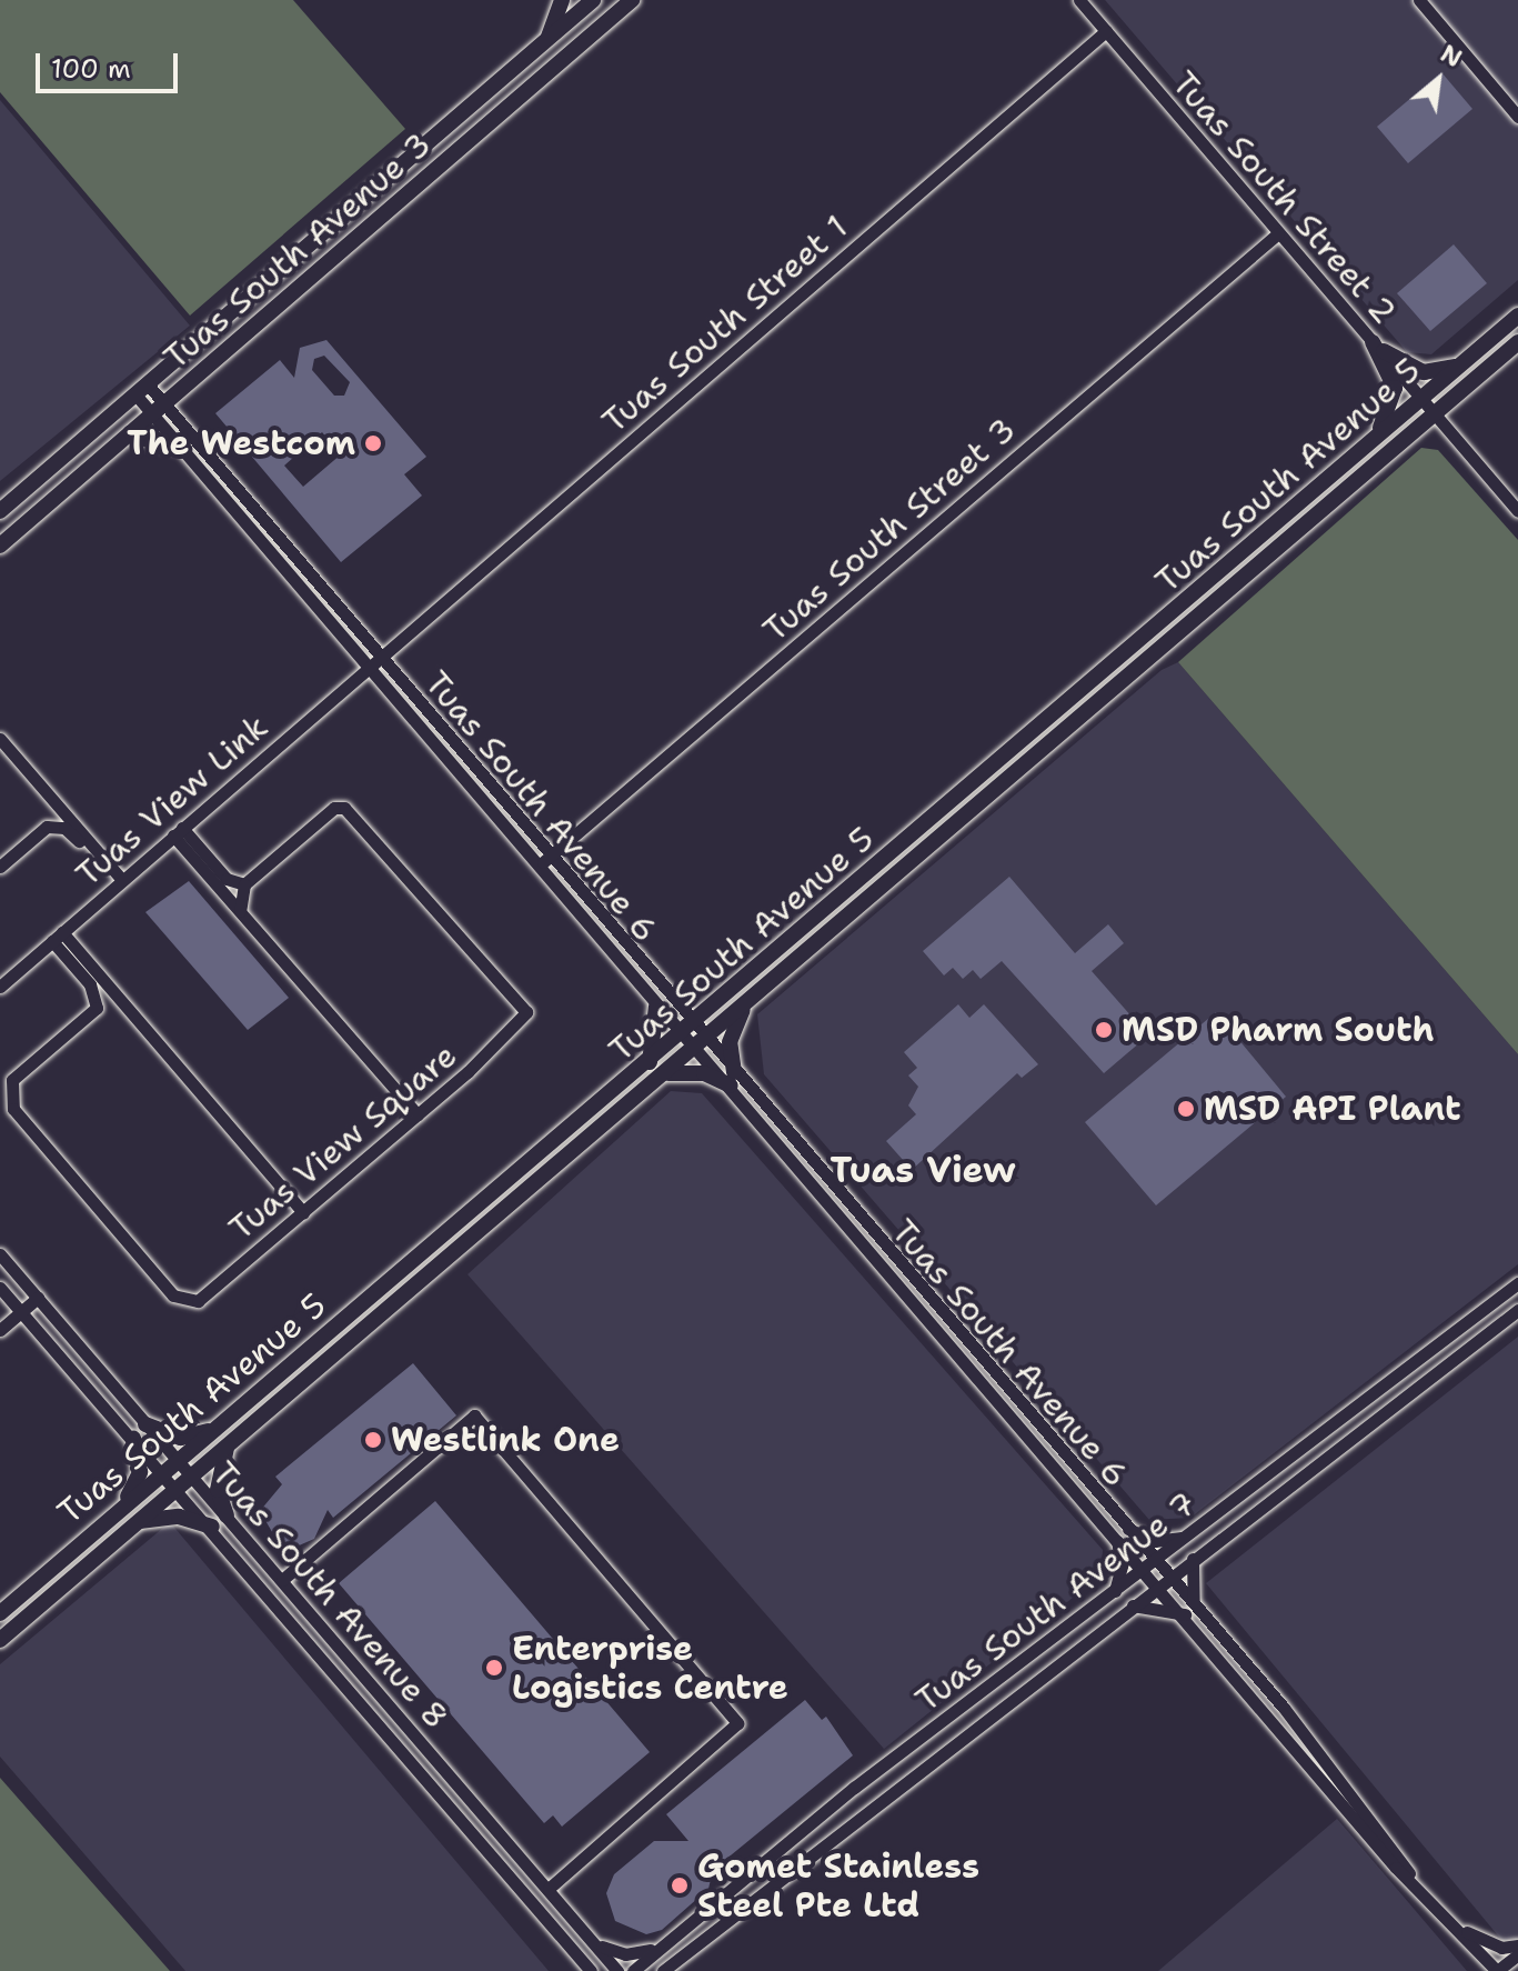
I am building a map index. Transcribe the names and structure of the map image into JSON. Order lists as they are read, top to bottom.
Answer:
{
  "streets": {
    "main road": ["Tuas South Avenue 3", "Tuas South Avenue 5"],
    "street": [
      "Tuas South Street 2",
      "Tuas South Street 1",
      "Tuas South Street 3",
      "Tuas View Link",
      "Tuas South Avenue 6",
      "Tuas View Square",
      "Tuas South Avenue 8",
      "Tuas South Avenue 7"
    ]
  },
  "crossings": [
    ["Tuas South Street 2", "Tuas South Street 1"],
    ["Tuas South Street 2", "Tuas South Avenue 5"],
    ["Tuas South Street 2", "Tuas South Street 3"],
    ["Tuas South Avenue 3", "Tuas South Avenue 6"],
    ["Tuas South Street 1", "Tuas View Link"],
    ["Tuas South Street 1", "Tuas South Avenue 6"],
    ["Tuas South Avenue 5", "Tuas South Avenue 6"],
    ["Tuas South Avenue 5", "Tuas South Avenue 8"],
    ["Tuas South Street 3", "Tuas South Avenue 6"],
    ["Tuas View Link", "Tuas South Avenue 6"],
    ["Tuas South Avenue 6", "Tuas South Avenue 7"]
  ],
  "districts": ["Tuas View"],
  "places": [
    "The Westcom",
    "MSD Pharm South",
    "MSD API Plant",
    "Westlink One",
    "Enterprise Logistics Centre",
    "Gomet Stainless Steel Pte Ltd"
  ],
  "scale_bar": "100 m",
  "north": "top right"
}
